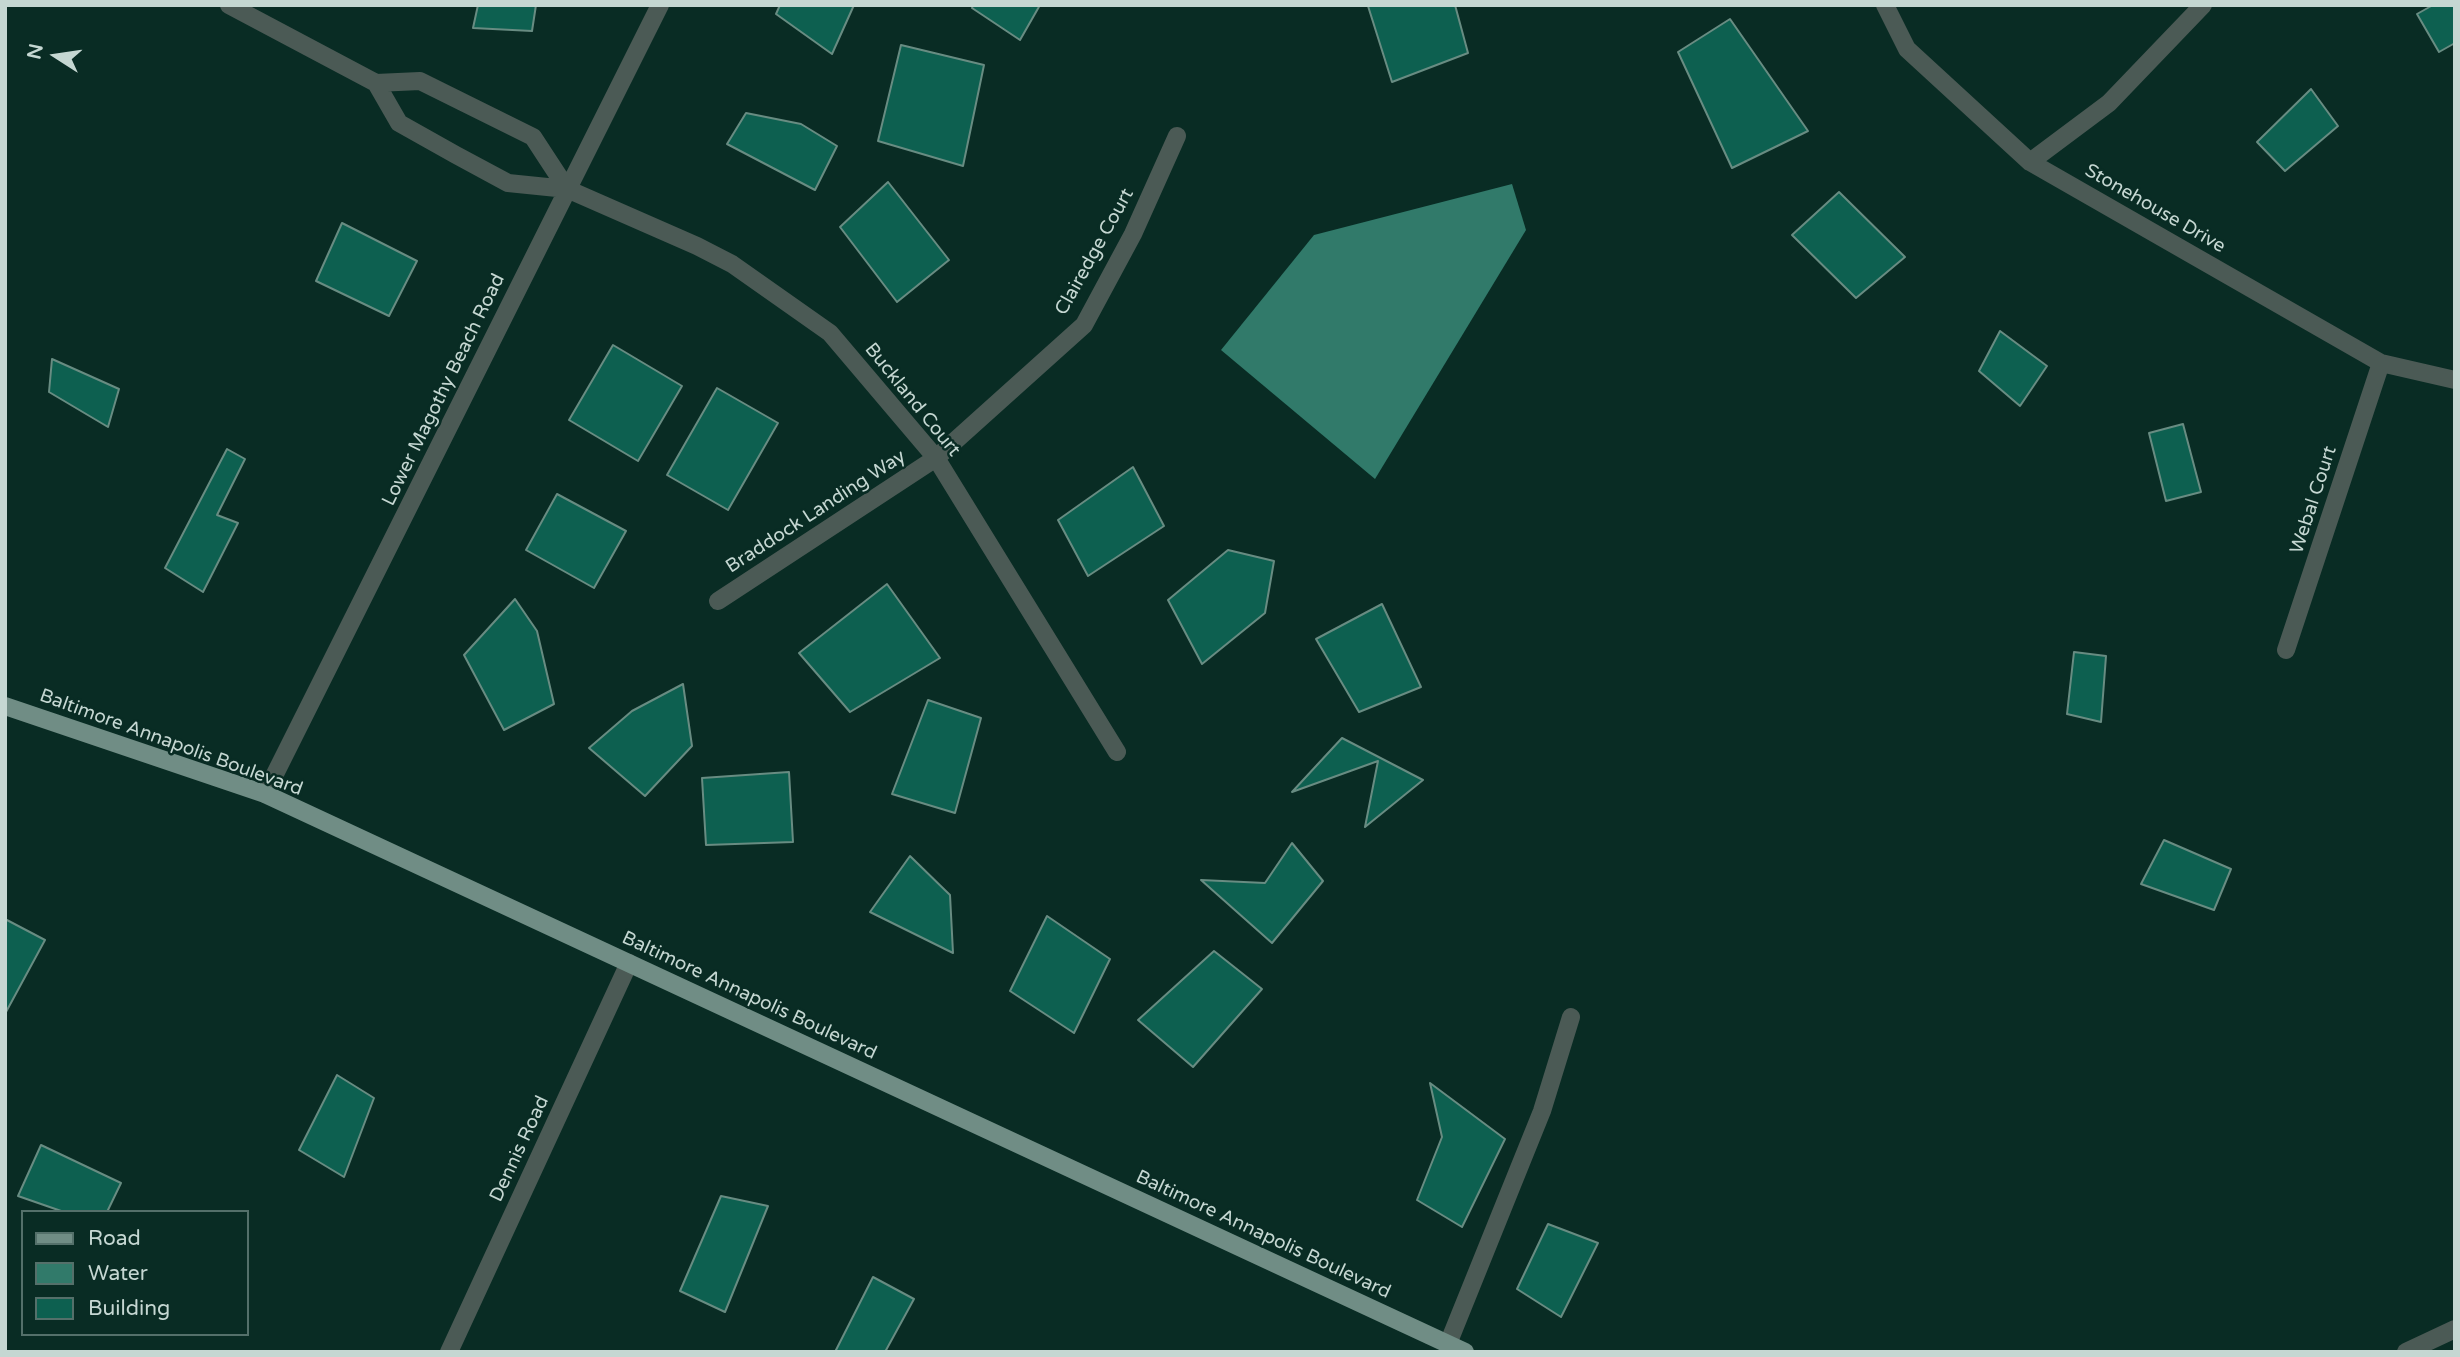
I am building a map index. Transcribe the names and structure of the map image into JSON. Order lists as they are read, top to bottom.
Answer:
{
  "streets": {
    "main road": ["Baltimore Annapolis Boulevard"],
    "street": [
      "Stonehouse Drive",
      "Clairedge Court",
      "Lower Magothy Beach Road",
      "Buckland Court",
      "Webal Court",
      "Braddock Landing Way",
      "Dennis Road"
    ]
  },
  "crossings": [
    ["Stonehouse Drive", "Webal Court"],
    ["Clairedge Court", "Buckland Court"],
    ["Clairedge Court", "Braddock Landing Way"],
    ["Lower Magothy Beach Road", "Buckland Court"],
    ["Lower Magothy Beach Road", "Baltimore Annapolis Boulevard"],
    ["Buckland Court", "Braddock Landing Way"],
    ["Baltimore Annapolis Boulevard", "Dennis Road"]
  ],
  "legend": ["Road", "Water", "Building"],
  "north": "left"
}
